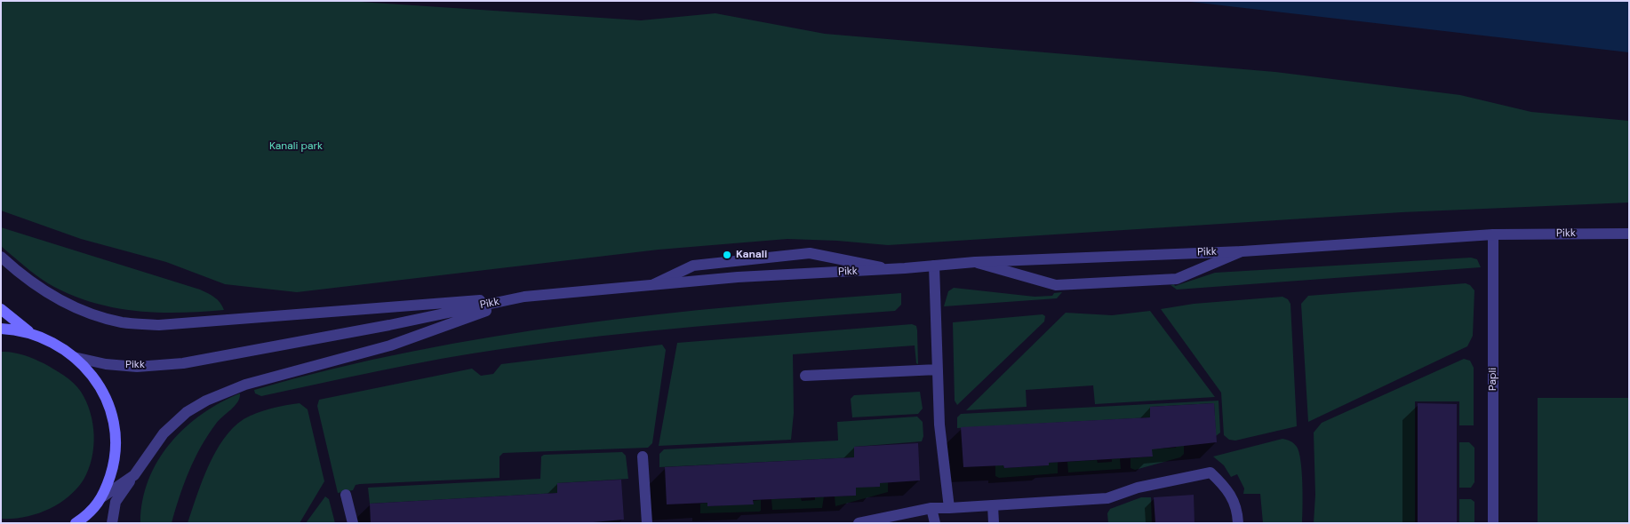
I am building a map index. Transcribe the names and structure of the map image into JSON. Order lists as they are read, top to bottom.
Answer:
{
  "streets": {
    "street": ["Pikk", "Papli"]
  },
  "crossings": [
    ["Pikk", "Papli"]
  ],
  "parks": ["Kanali park"],
  "places": ["Kanali"]
}
